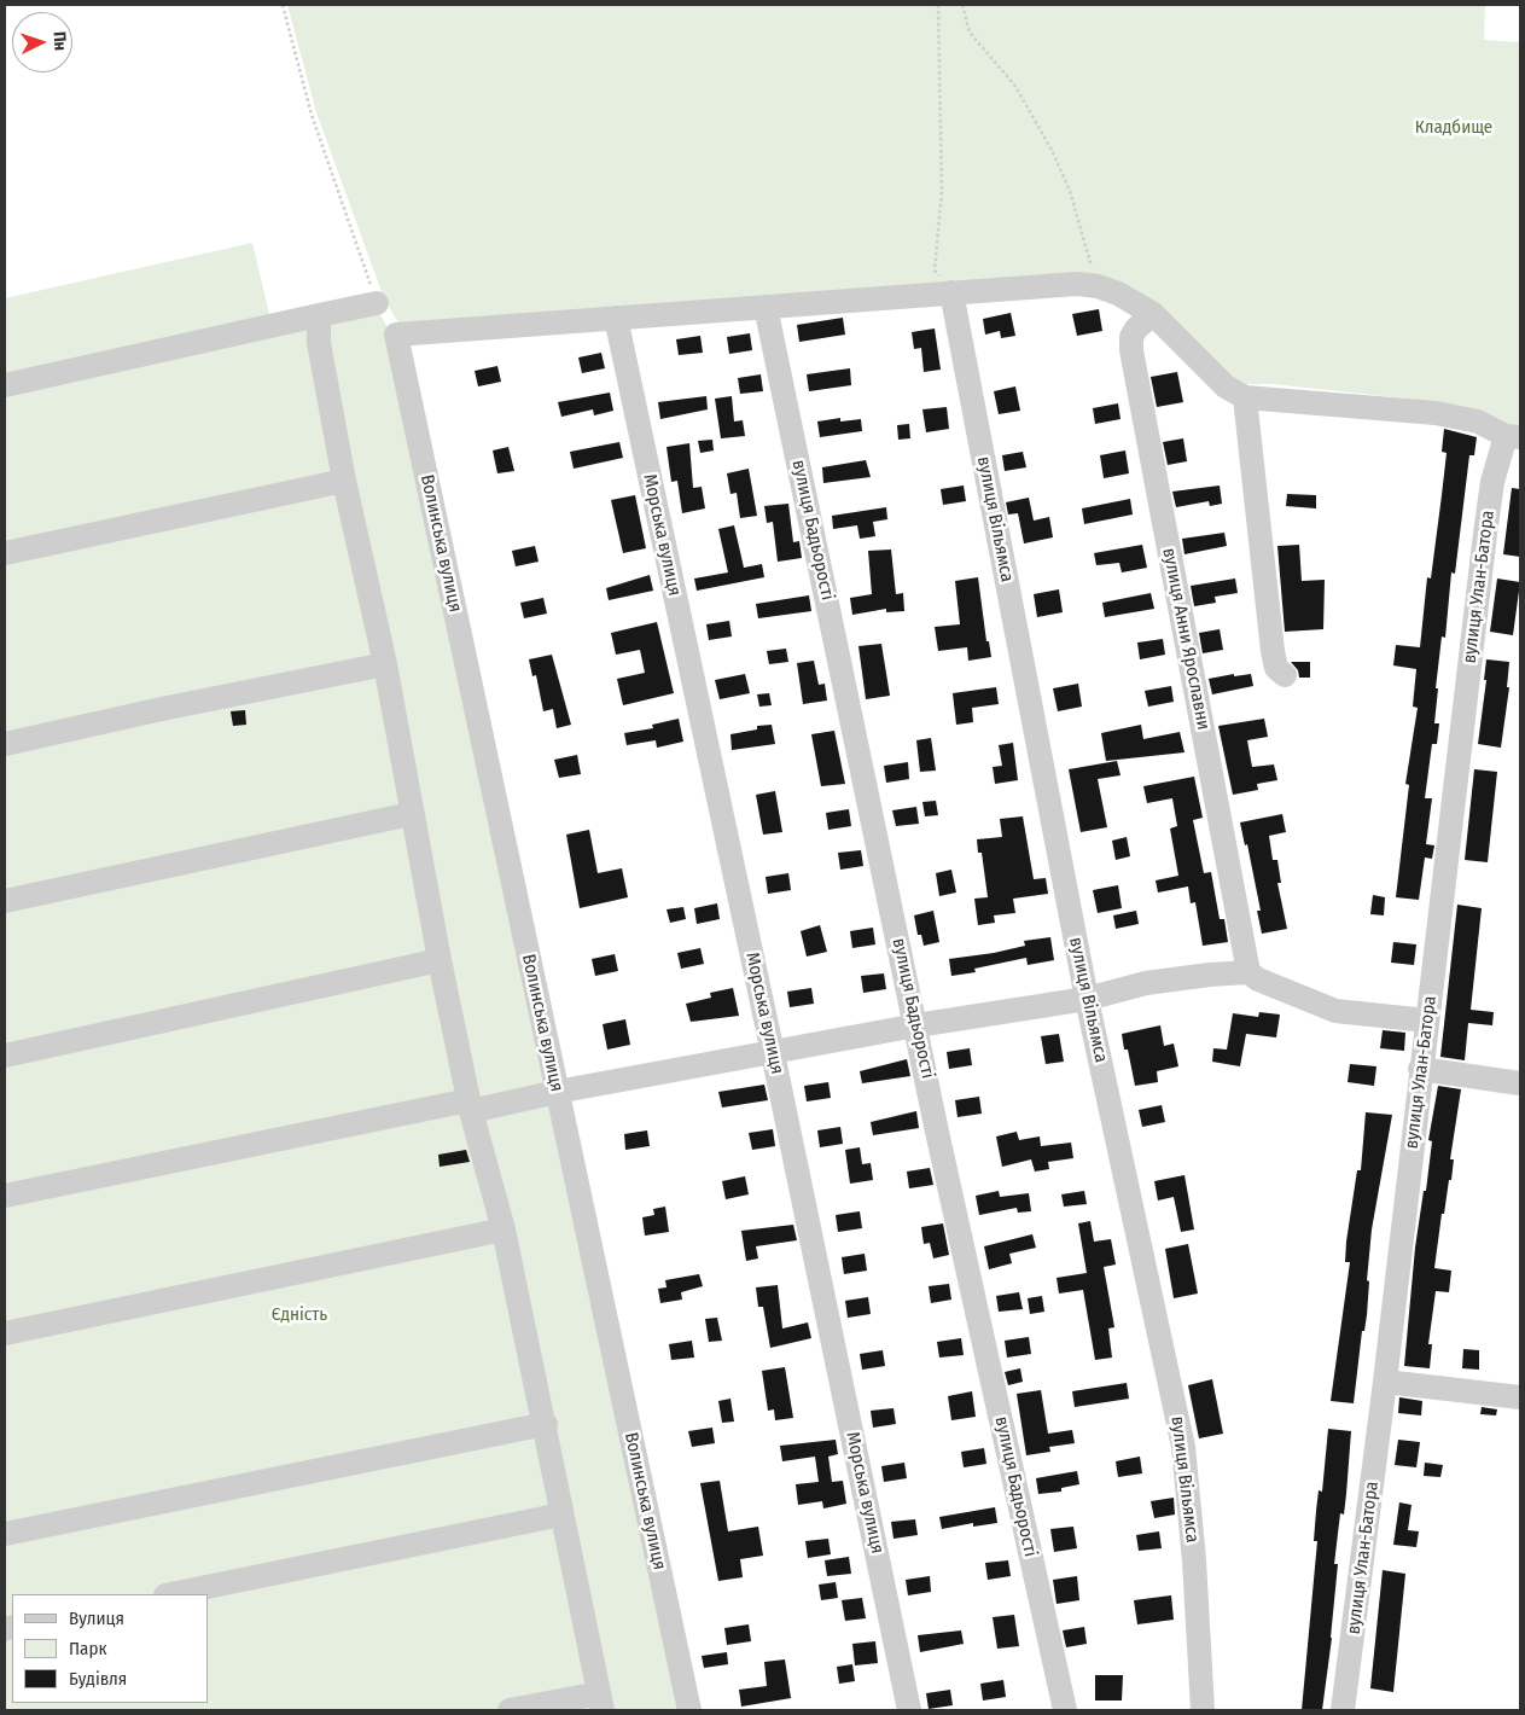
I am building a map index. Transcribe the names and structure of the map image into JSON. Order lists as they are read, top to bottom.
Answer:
{
  "streets": {
    "street": [
      "вулиця Вільямса",
      "вулиця Бадьорості",
      "Морська вулиця",
      "Волинська вулиця",
      "вулиця Улан-Батора",
      "вулиця Анни Ярославни"
    ]
  },
  "crossings": [
    ["Морська вулиця", "Волинська вулиця"]
  ],
  "parks": ["Кладбище", "Єдність"],
  "legend": ["Вулиця", "Парк", "Будівля"],
  "north": "right"
}
